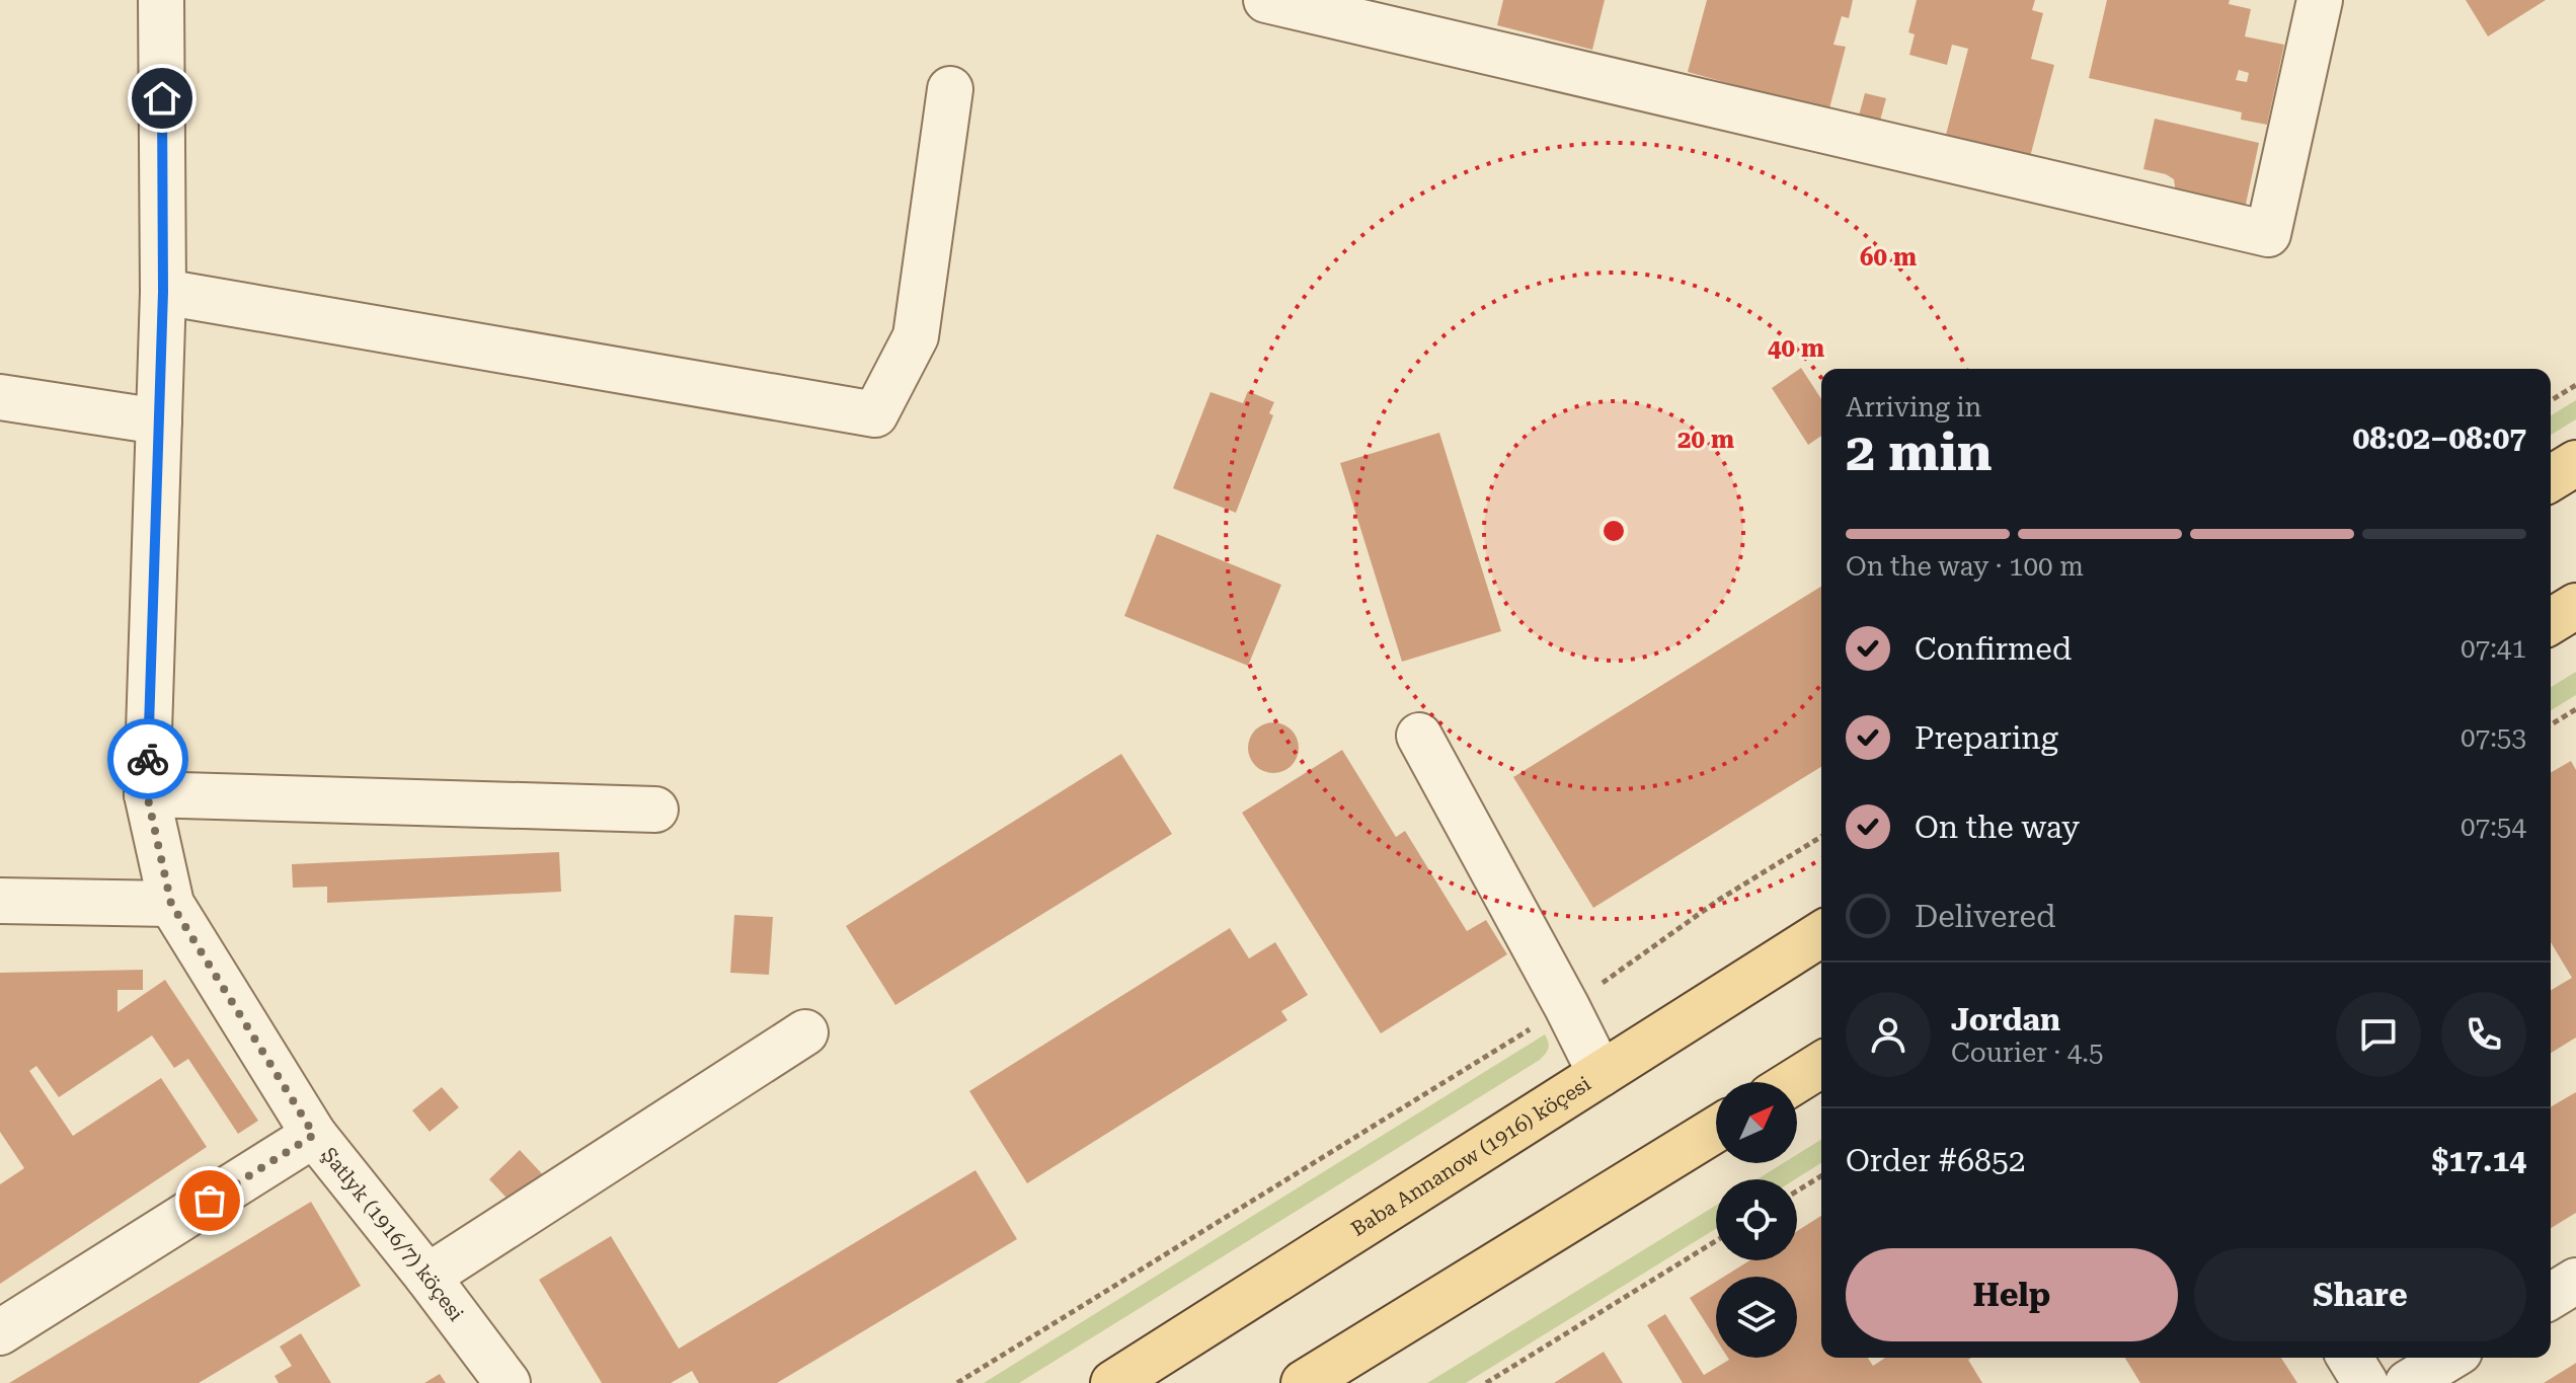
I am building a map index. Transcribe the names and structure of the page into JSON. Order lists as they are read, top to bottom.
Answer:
{
  "streets": {
    "main road": ["Baba Annanow (1916) köçesi"],
    "street": ["Şatlyk (1916/7) köçesi"]
  },
  "north": "top right",
  "page": {
    "heading": ["2 min", "Arriving in", "08:02–08:07"],
    "panel": [
      "Jordan",
      "Courier · 4.5",
      "Order #6852",
      "$17.14"
    ],
    "bar": "On the way · 100 m",
    "list": [
      ["Confirmed", "07:41"],
      ["Preparing", "07:53"],
      ["On the way", "07:54"],
      "Delivered"
    ],
    "buttons": ["Help", "Share"]
  },
  "rings": ["60 m", "40 m", "20 m"]
}
